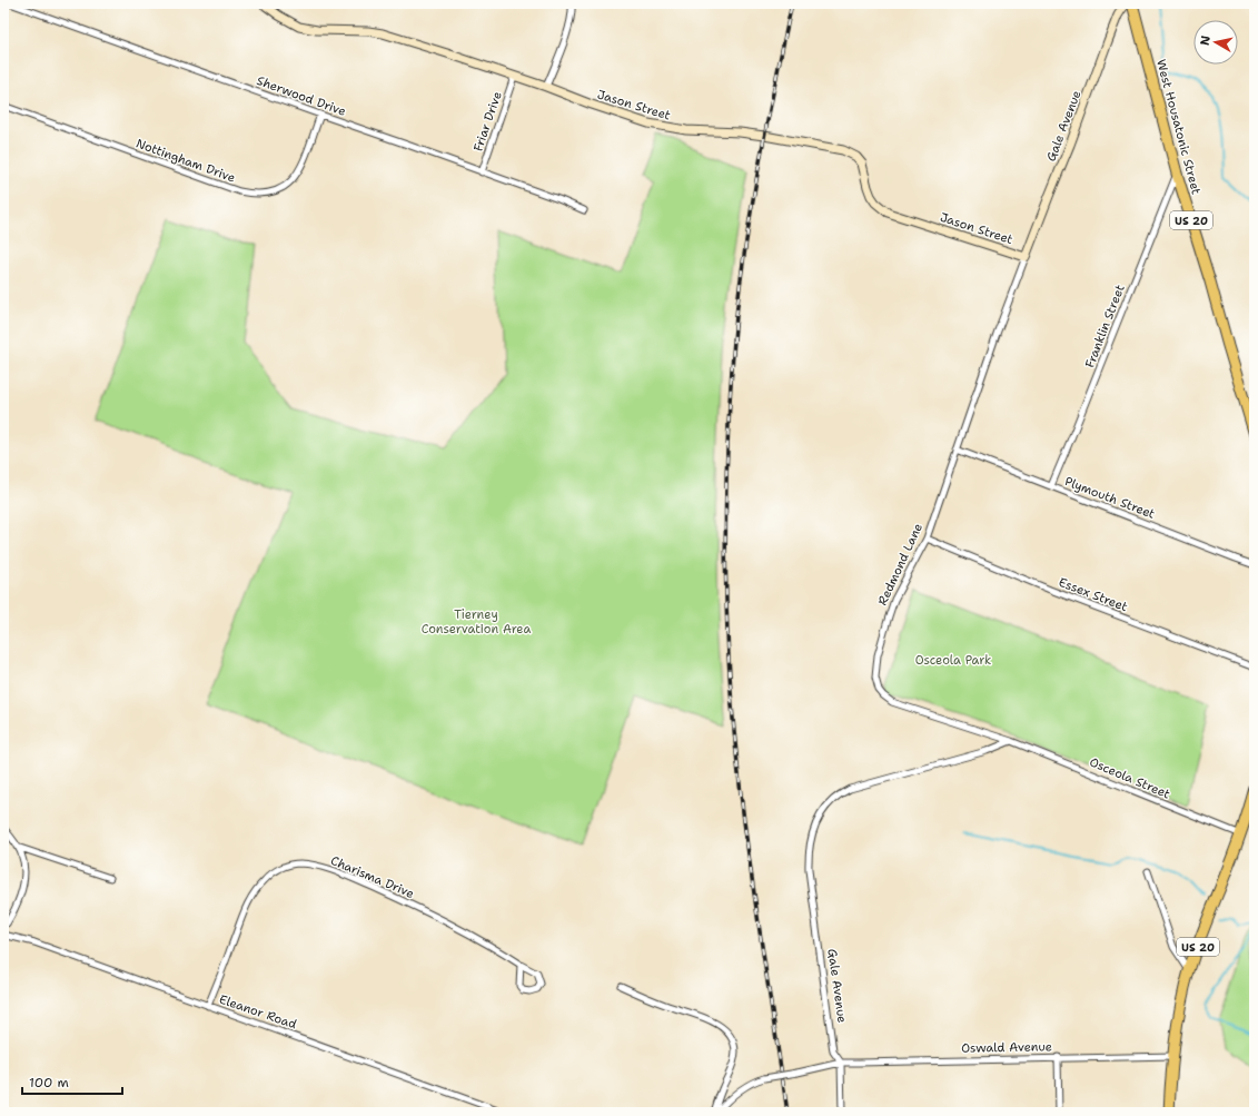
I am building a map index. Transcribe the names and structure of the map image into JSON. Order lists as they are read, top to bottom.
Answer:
{
  "streets": {
    "highway": ["West Housatonic Street", "US 20"],
    "street": [
      "Sherwood Drive",
      "Jason Street",
      "Friar Drive",
      "Gale Avenue",
      "Nottingham Drive",
      "Franklin Street",
      "Plymouth Street",
      "Redmond Lane",
      "Essex Street",
      "Osceola Street",
      "Charisma Drive",
      "Eleanor Road",
      "Oswald Avenue"
    ]
  },
  "crossings": [
    ["Sherwood Drive", "Friar Drive"],
    ["Sherwood Drive", "Nottingham Drive"],
    ["Jason Street", "Friar Drive"],
    ["Jason Street", "Gale Avenue"],
    ["Jason Street", "Redmond Lane"],
    ["Gale Avenue", "Redmond Lane"],
    ["Gale Avenue", "Osceola Street"],
    ["Gale Avenue", "Oswald Avenue"],
    ["West Housatonic Street", "Franklin Street"],
    ["US 20", "Osceola Street"],
    ["US 20", "Oswald Avenue"],
    ["Franklin Street", "Plymouth Street"],
    ["Plymouth Street", "Redmond Lane"],
    ["Redmond Lane", "Essex Street"],
    ["Redmond Lane", "Osceola Street"],
    ["Charisma Drive", "Eleanor Road"]
  ],
  "parks": ["Tierney Conservation Area", "Osceola Park"],
  "scale_bar": "100 m",
  "north": "left"
}
